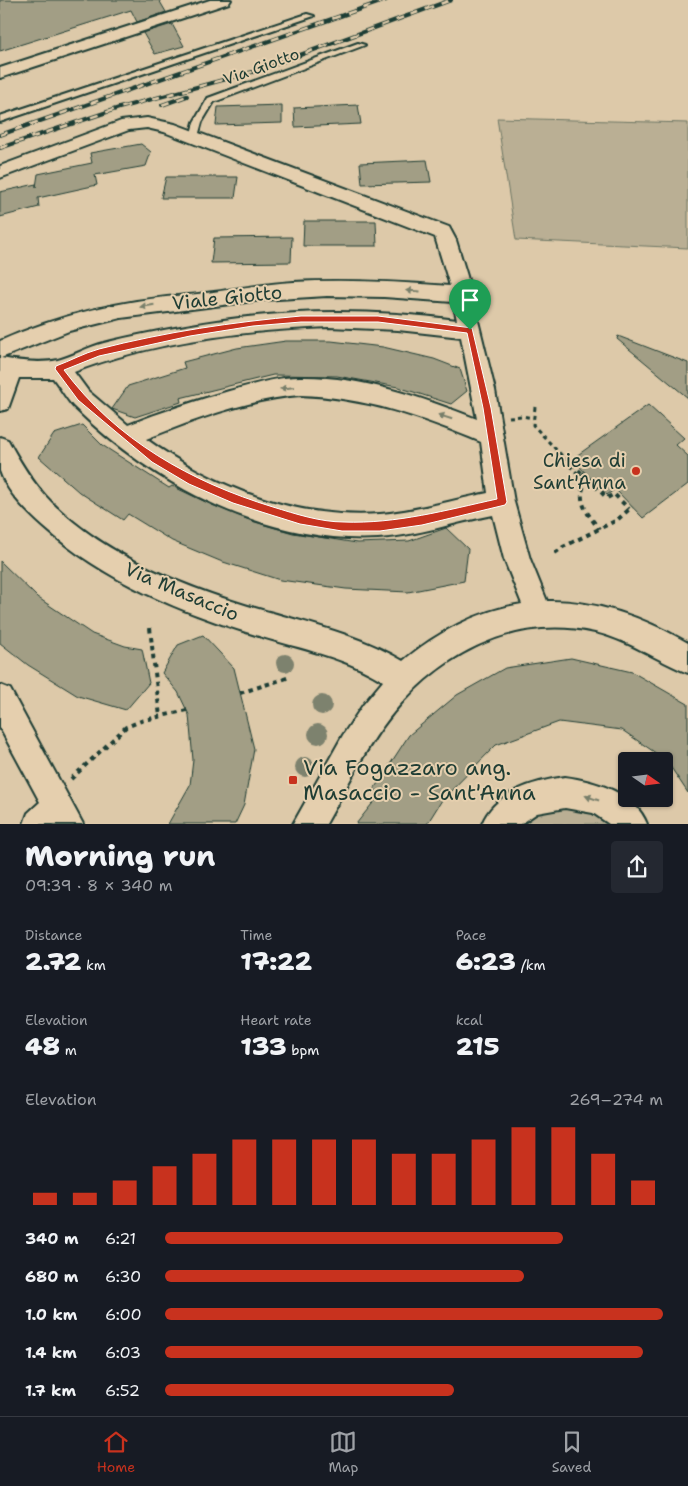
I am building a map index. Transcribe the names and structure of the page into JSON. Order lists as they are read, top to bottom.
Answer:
{
  "streets": {
    "street": ["Viale Giotto", "Via Masaccio"],
    "lane": ["Via Giotto"]
  },
  "places": {
    "other": ["Chiesa di Sant'Anna"],
    "transit": ["Via Fogazzaro ang. Masaccio - Sant'Anna"]
  },
  "north": "right",
  "page": {
    "heading": ["Morning run", "09:39 · 8 × 340 m"],
    "stats": [
      ["Distance", "2.72 km"],
      ["Time", "17:22"],
      ["Pace", "6:23 /km"],
      ["Elevation", "48 m"],
      ["Heart rate", "133 bpm"],
      ["kcal", "215"]
    ],
    "chart": ["Elevation", "269–274 m"],
    "list": [
      {
        "name": "340 m",
        "note": "6:21"
      },
      {
        "name": "680 m",
        "note": "6:30"
      },
      {
        "name": "1.0 km",
        "note": "6:00"
      },
      {
        "name": "1.4 km",
        "note": "6:03"
      },
      {
        "name": "1.7 km",
        "note": "6:52"
      }
    ],
    "tabs": ["Home", "Map", "Saved"]
  }
}
